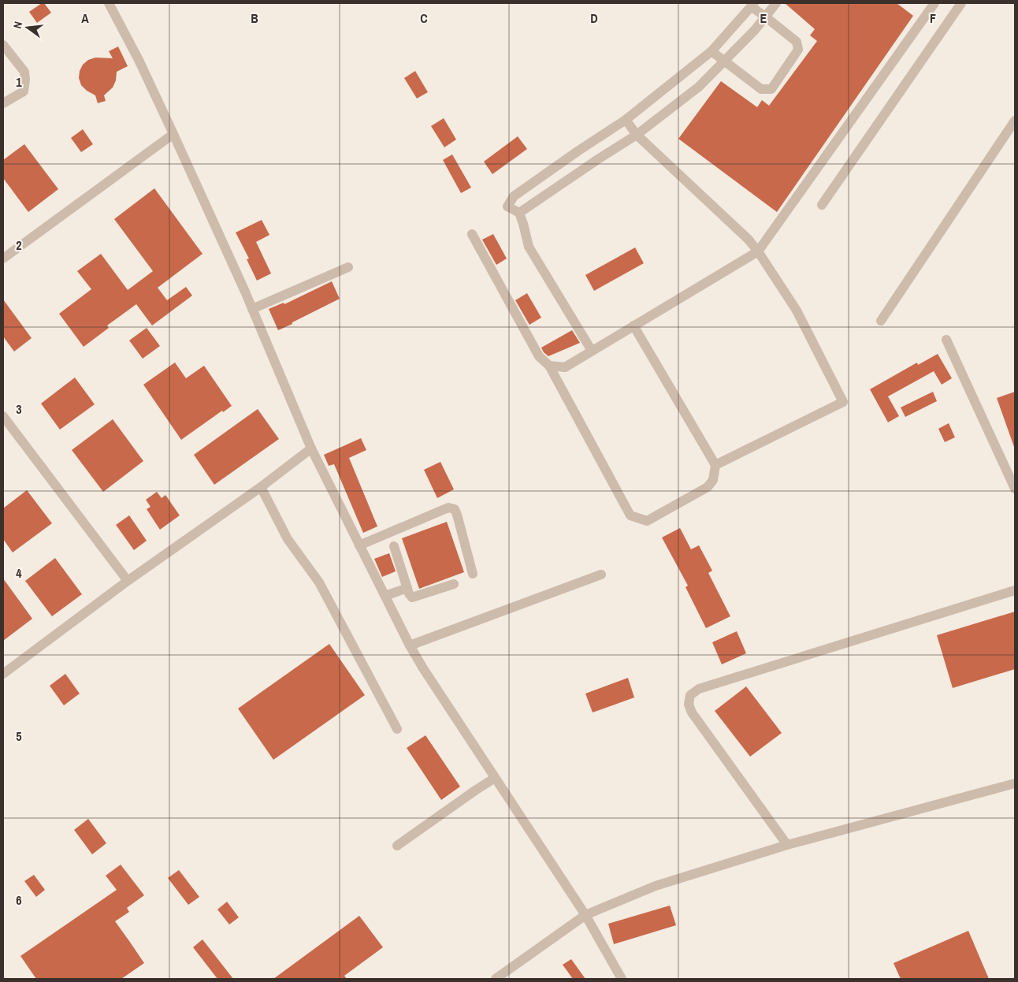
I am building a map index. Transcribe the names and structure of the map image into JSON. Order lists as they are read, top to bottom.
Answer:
{
  "north": "left",
  "grid": {
    "columns": [
      "A",
      "B",
      "C",
      "D",
      "E",
      "F"
    ],
    "rows": [
      "1",
      "2",
      "3",
      "4",
      "5",
      "6"
    ]
  }
}
